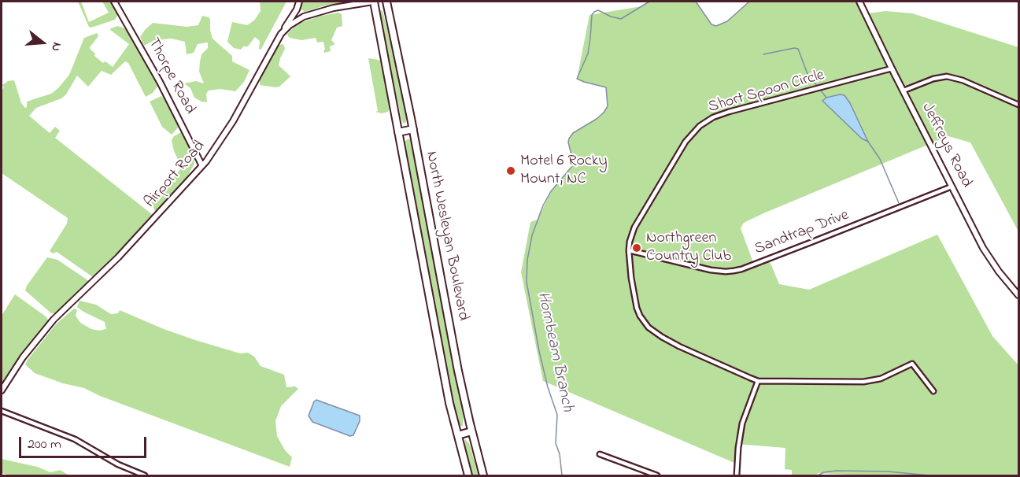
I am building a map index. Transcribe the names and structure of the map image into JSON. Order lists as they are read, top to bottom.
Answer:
{
  "streets": {
    "highway": ["North Wesleyan Boulevard"],
    "main road": ["Thorpe Road", "Jeffreys Road", "Airport Road"],
    "street": ["Short Spoon Circle", "Sandtrap Drive"]
  },
  "crossings": [
    ["Thorpe Road", "Airport Road"],
    ["Short Spoon Circle", "Jeffreys Road"],
    ["Short Spoon Circle", "Sandtrap Drive"],
    ["Jeffreys Road", "Sandtrap Drive"],
    ["Airport Road", "North Wesleyan Boulevard"]
  ],
  "water": ["Hornbeam Branch"],
  "places": ["Motel 6 Rocky Mount, NC", "Northgreen Country Club"],
  "scale_bar": "200 m",
  "north": "right"
}
